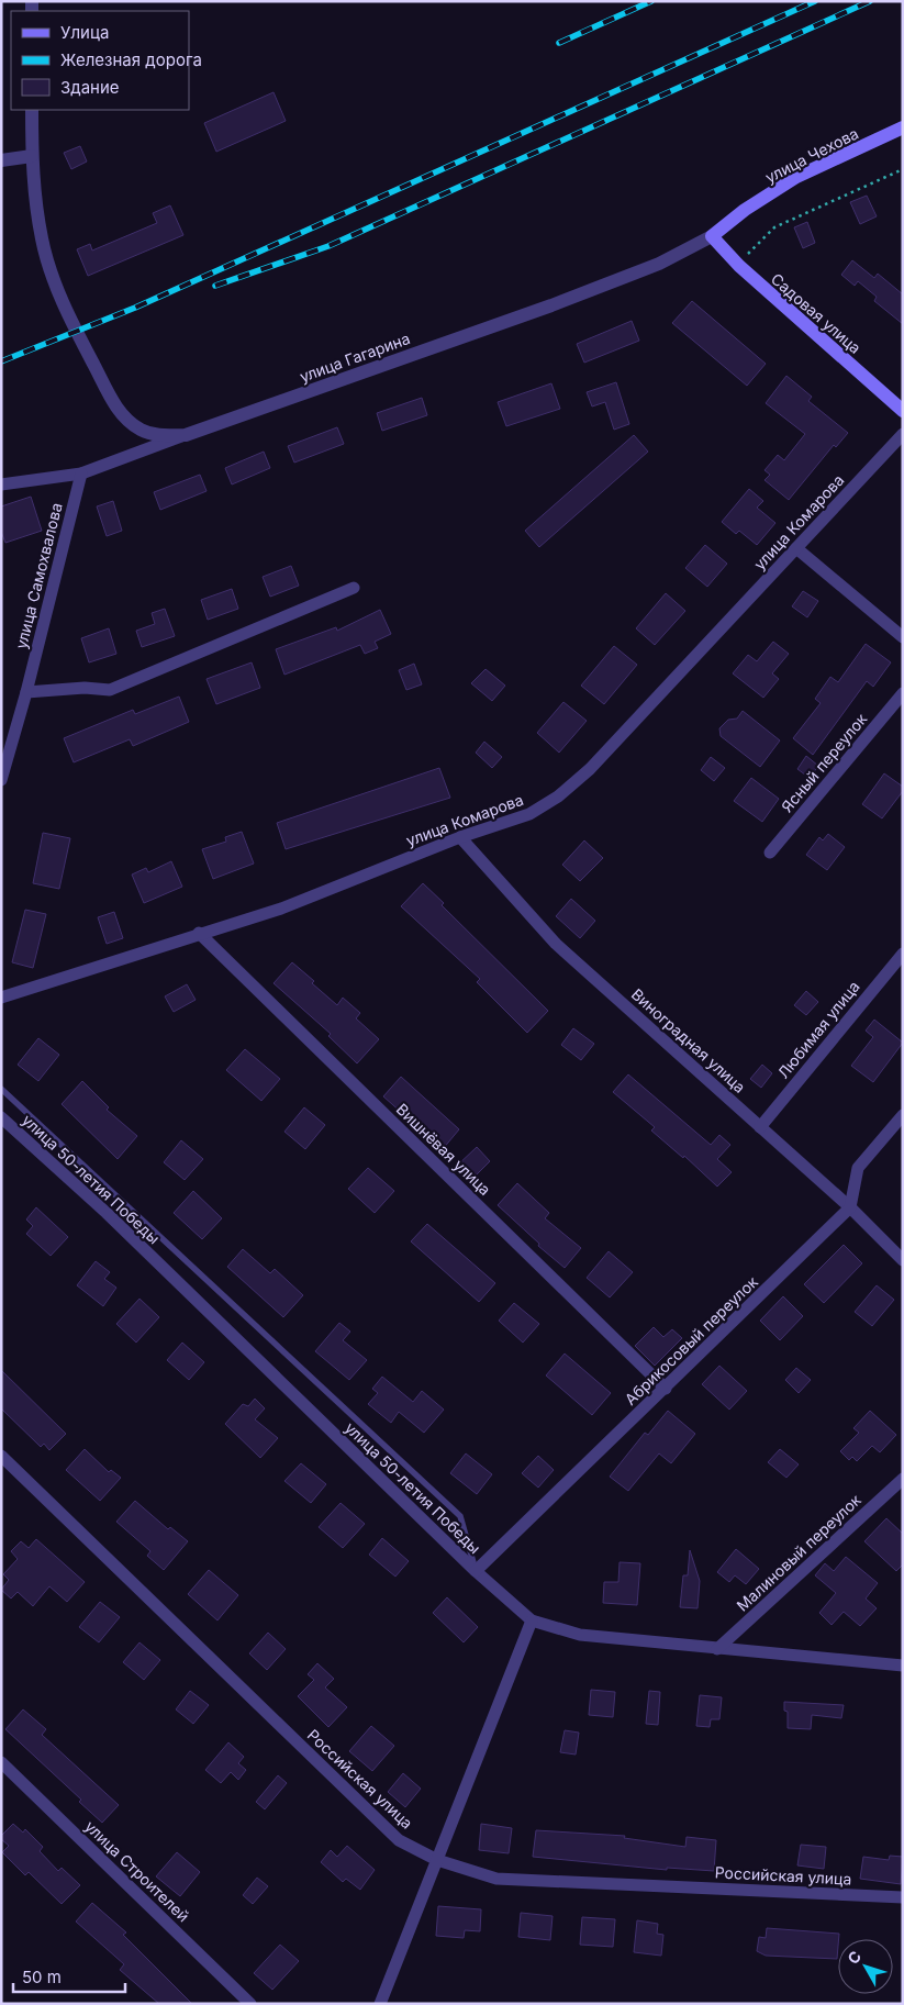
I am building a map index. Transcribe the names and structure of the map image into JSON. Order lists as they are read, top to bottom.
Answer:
{
  "streets": {
    "main road": ["улица Чехова", "Садовая улица"],
    "street": [
      "улица Гагарина",
      "улица Комарова",
      "улица Самохвалова",
      "Ясный переулок",
      "Любимая улица",
      "Виноградная улица",
      "Вишнёвая улица",
      "улица 50-летия Победы",
      "Абрикосовый переулок",
      "Малиновый переулок",
      "Российская улица",
      "улица Строителей"
    ]
  },
  "crossings": [
    ["улица Чехова", "Садовая улица"],
    ["улица Чехова", "улица Гагарина"],
    ["Садовая улица", "улица Гагарина"],
    ["улица Гагарина", "улица Самохвалова"],
    ["улица Комарова", "Виноградная улица"],
    ["улица Комарова", "Вишнёвая улица"],
    ["Любимая улица", "Виноградная улица"],
    ["Виноградная улица", "Абрикосовый переулок"],
    ["Вишнёвая улица", "Абрикосовый переулок"],
    ["улица 50-летия Победы", "Абрикосовый переулок"],
    ["улица 50-летия Победы", "Малиновый переулок"]
  ],
  "legend": ["Улица", "Железная дорога", "Здание"],
  "scale_bar": "50 m",
  "north": "top left"
}
